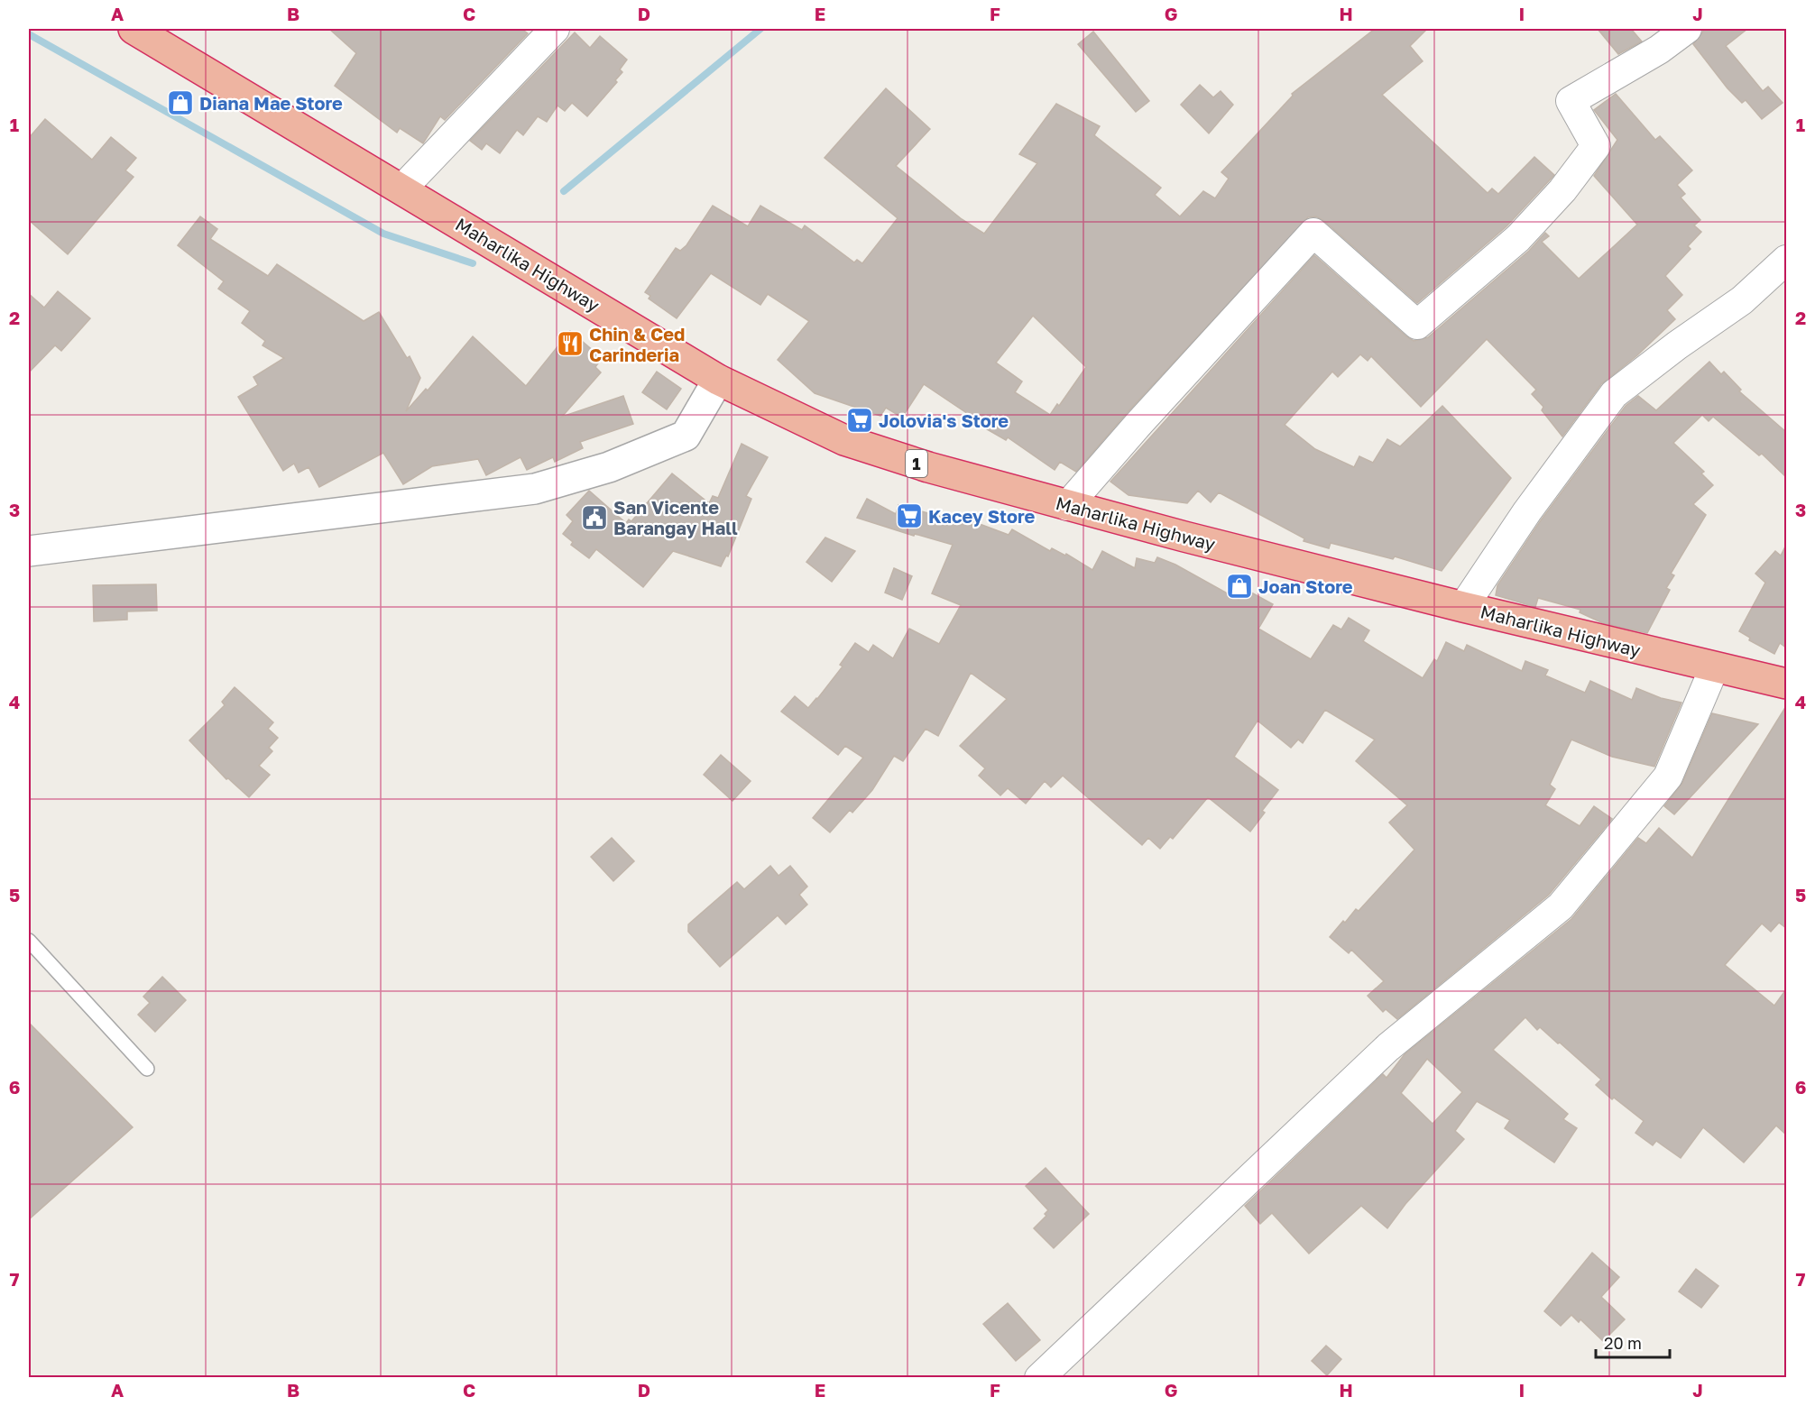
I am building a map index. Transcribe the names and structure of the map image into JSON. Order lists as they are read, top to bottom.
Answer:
{
  "streets": {
    "highway": ["Maharlika Highway", "1"]
  },
  "places": {
    "shop": ["Diana Mae Store", "Joan Store"],
    "restaurant": ["Chin & Ced Carinderia"],
    "supermarket": ["Jolovia's Store", "Kacey Store"],
    "public building": ["San Vicente Barangay Hall"]
  },
  "scale_bar": "20 m",
  "grid": {
    "columns": [
      "A",
      "B",
      "C",
      "D",
      "E",
      "F",
      "G",
      "H",
      "I",
      "J"
    ],
    "rows": [
      "1",
      "2",
      "3",
      "4",
      "5",
      "6",
      "7"
    ]
  }
}
